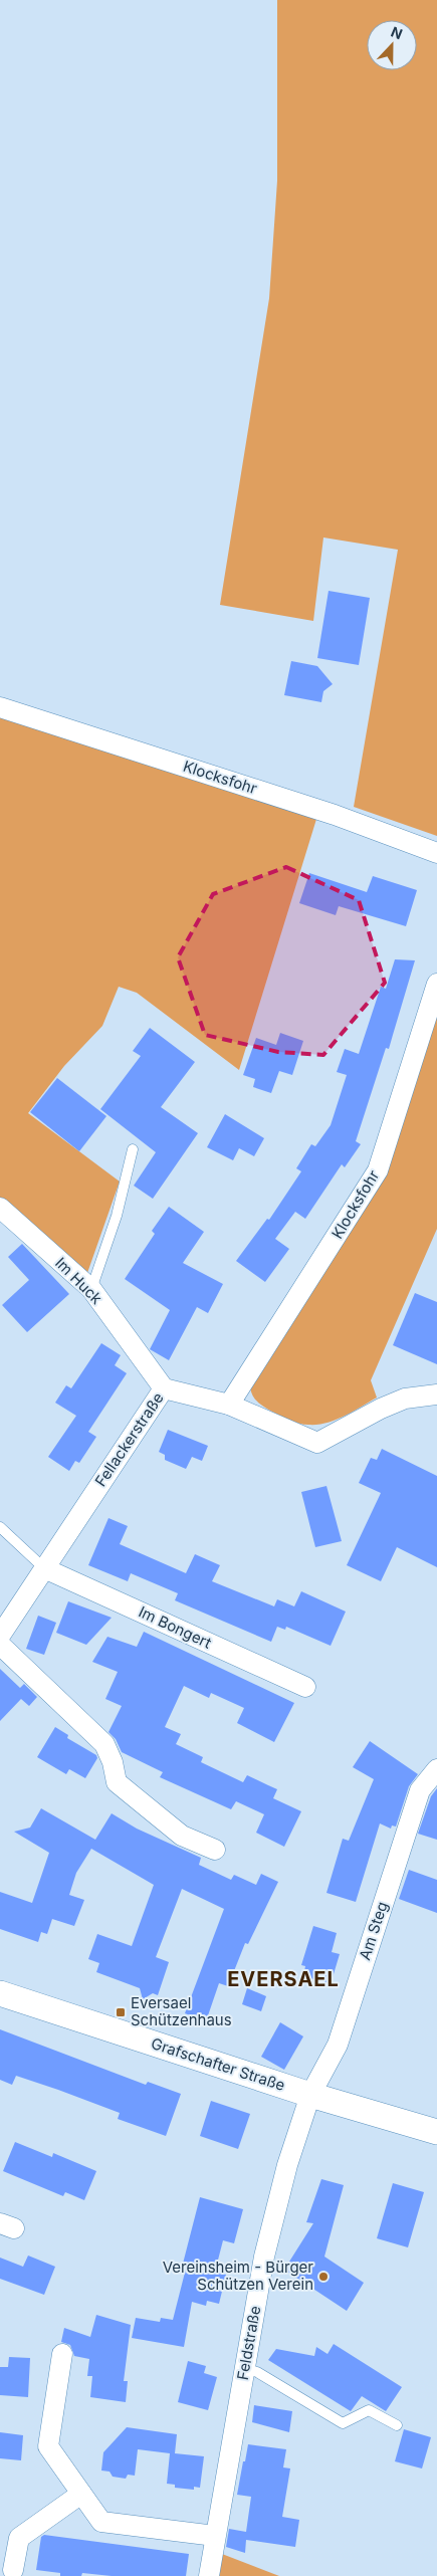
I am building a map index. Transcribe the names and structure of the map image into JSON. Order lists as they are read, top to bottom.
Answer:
{
  "streets": {
    "street": [
      "Klocksfohr",
      "Im Huck",
      "Fellackerstraße",
      "Im Bongert",
      "Am Steg",
      "Grafschafter Straße",
      "Feldstraße"
    ]
  },
  "crossings": [
    ["Klocksfohr", "Fellackerstraße"],
    ["Im Huck", "Fellackerstraße"],
    ["Fellackerstraße", "Im Bongert"],
    ["Am Steg", "Grafschafter Straße"],
    ["Am Steg", "Feldstraße"],
    ["Grafschafter Straße", "Feldstraße"]
  ],
  "districts": ["EVERSAEL"],
  "places": {
    "transit": ["Eversael Schützenhaus"],
    "other": ["Vereinsheim - Bürger Schützen Verein"]
  },
  "north": "top"
}
